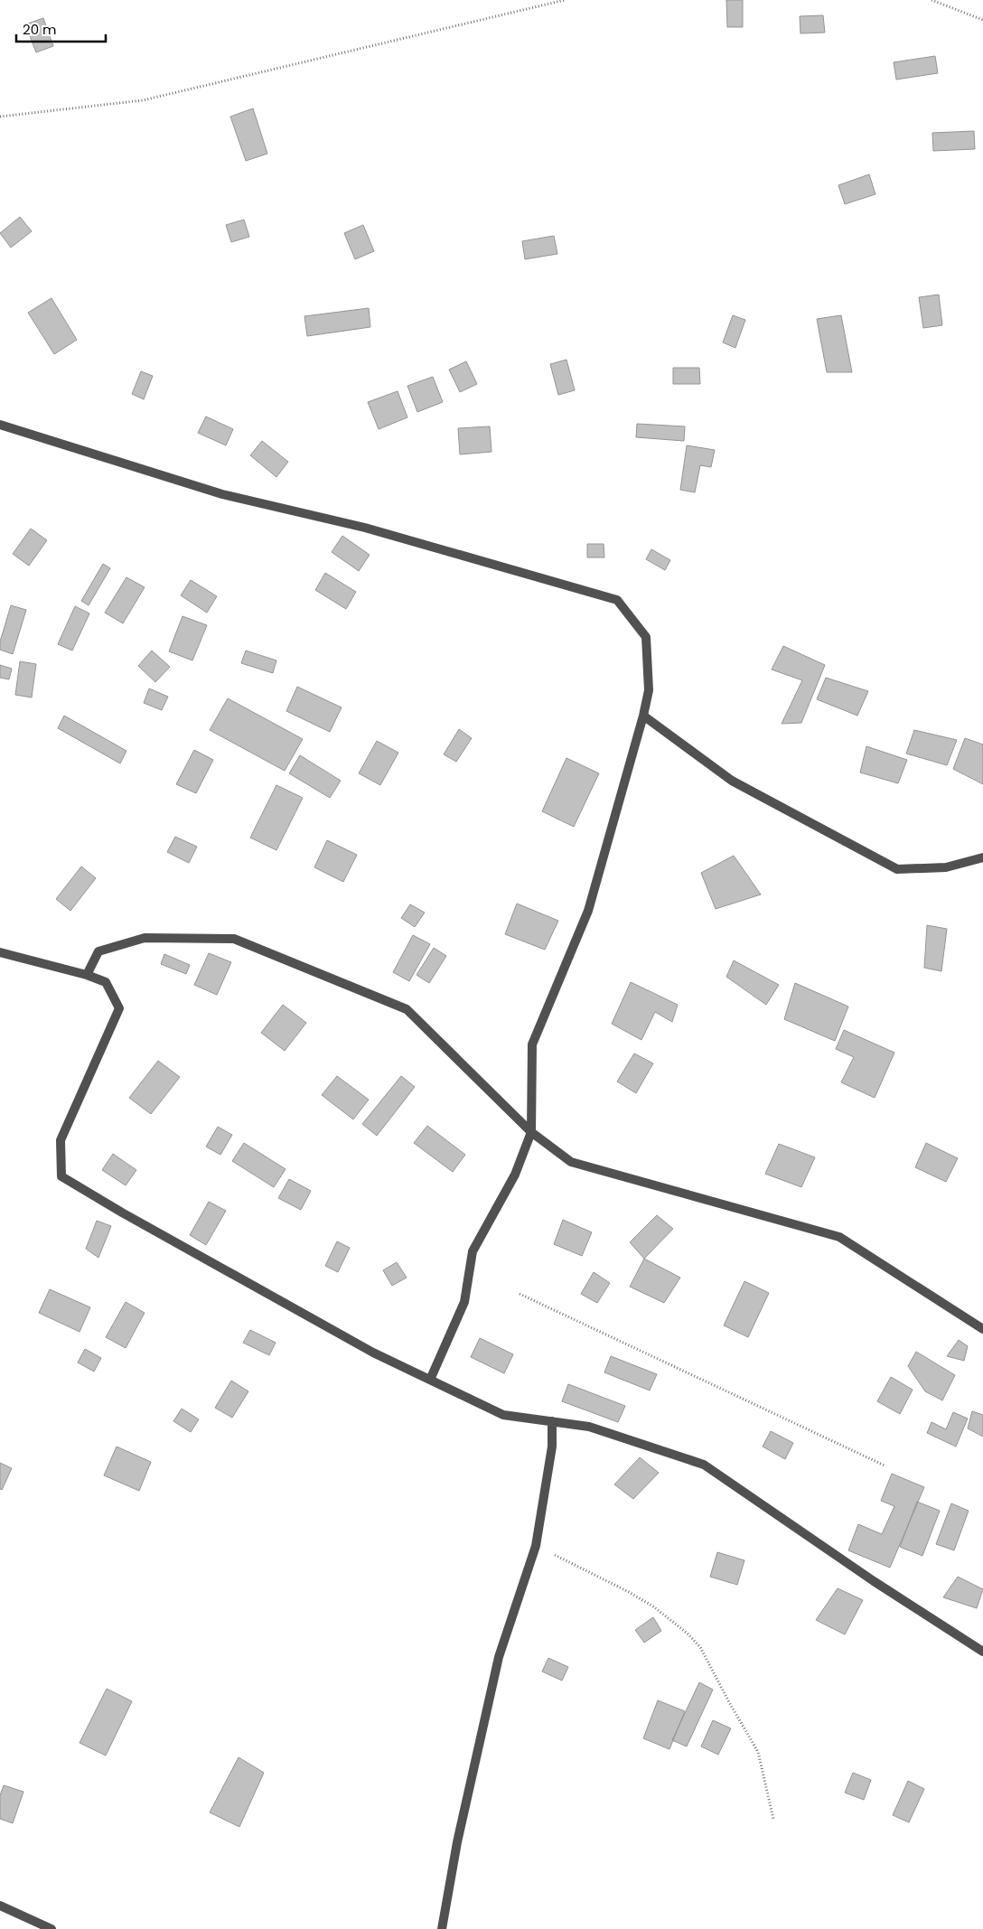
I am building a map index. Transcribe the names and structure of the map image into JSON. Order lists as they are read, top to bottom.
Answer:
{
  "scale_bar": "20 m"
}
